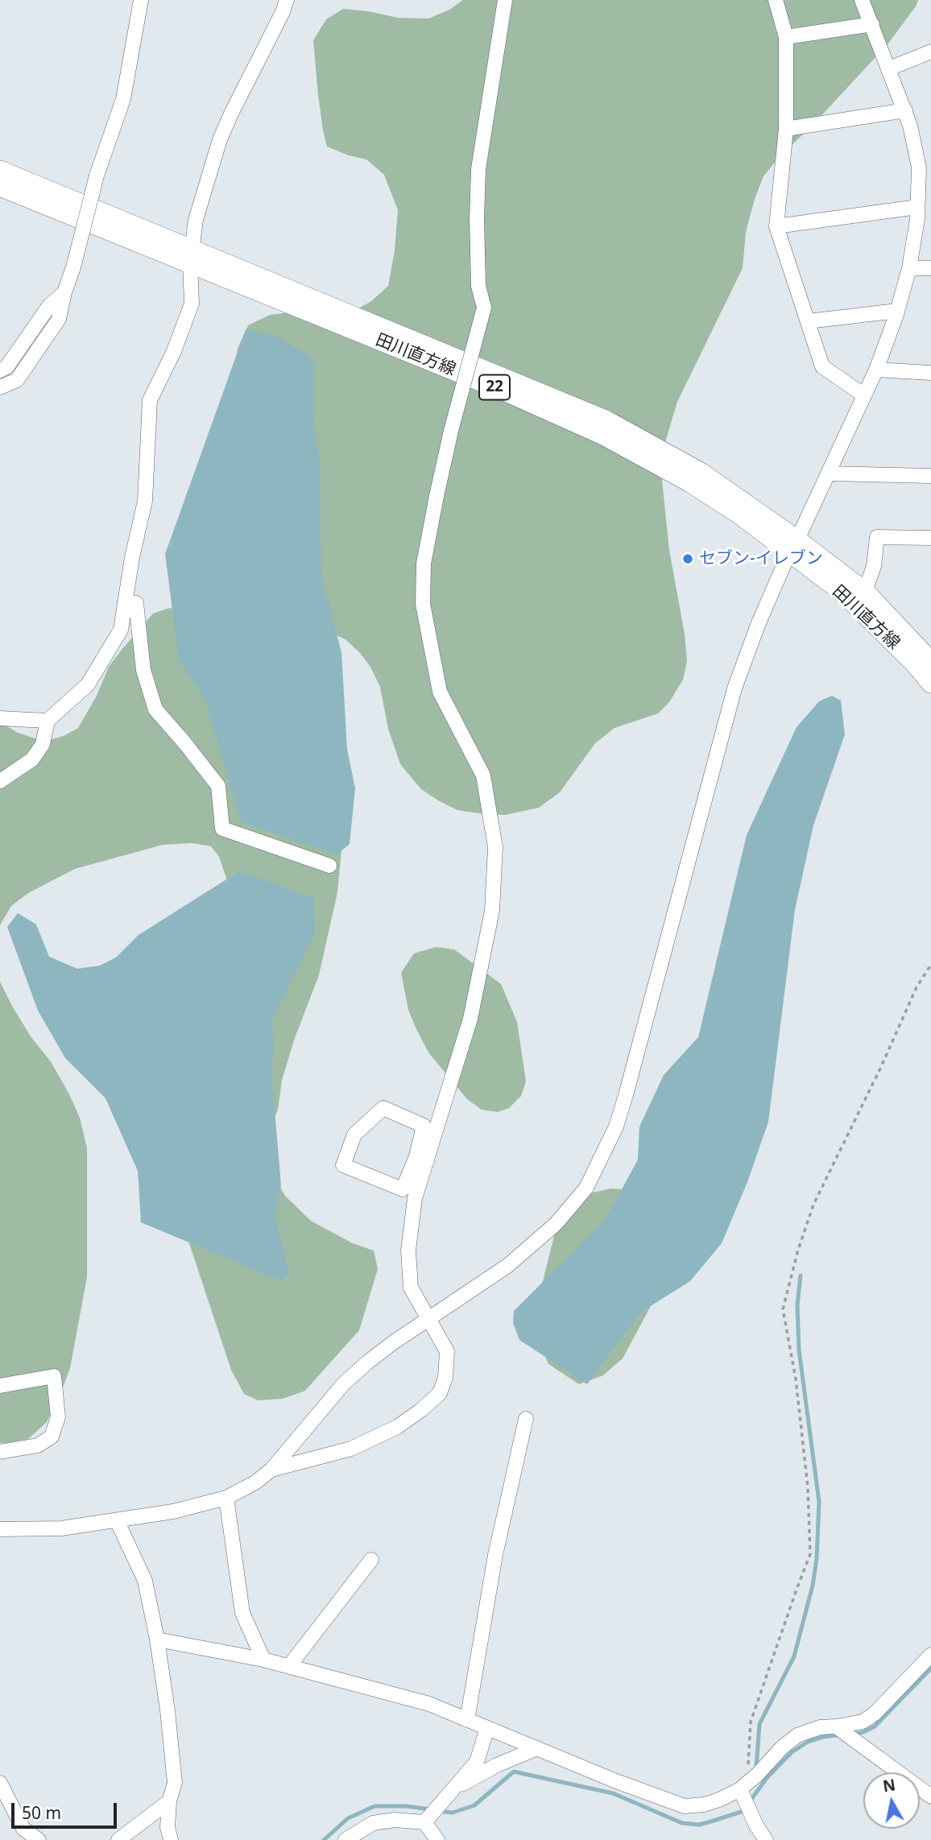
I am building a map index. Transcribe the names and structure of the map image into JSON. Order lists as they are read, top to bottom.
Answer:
{
  "streets": {
    "main road": ["田川直方線", "22"]
  },
  "places": ["セブン-イレブン"],
  "scale_bar": "50 m",
  "north": "top"
}
